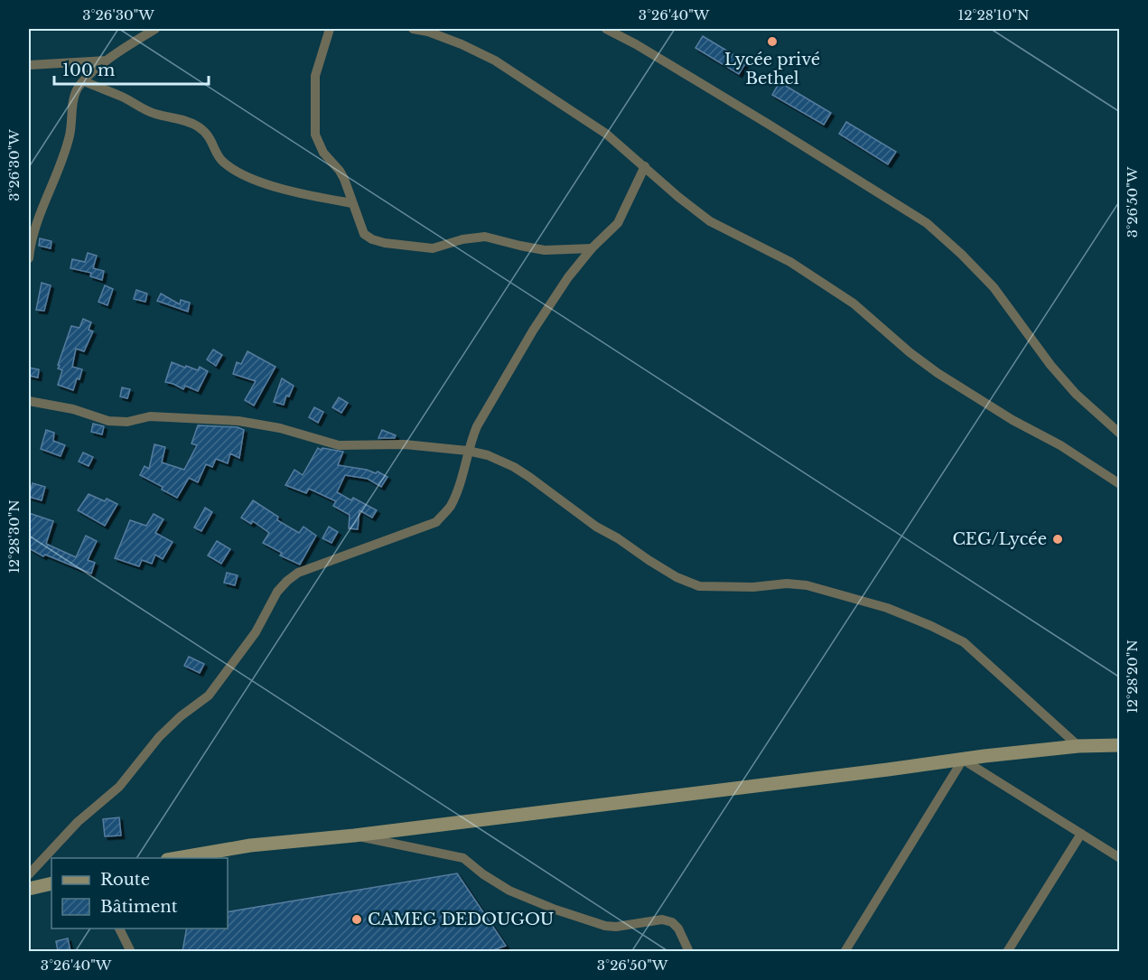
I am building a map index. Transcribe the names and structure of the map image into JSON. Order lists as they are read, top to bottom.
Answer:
{
  "places": ["Lycée privé Bethel", "CEG/Lycée", "CAMEG DEDOUGOU"],
  "legend": ["Route", "Bâtiment"],
  "scale_bar": "100 m",
  "coordinates": [
    "3°26'30\"W",
    "3°26'40\"W",
    "12°28'10\"N",
    "3°26'50\"W",
    "12°28'30\"N",
    "12°28'20\"N"
  ]
}
